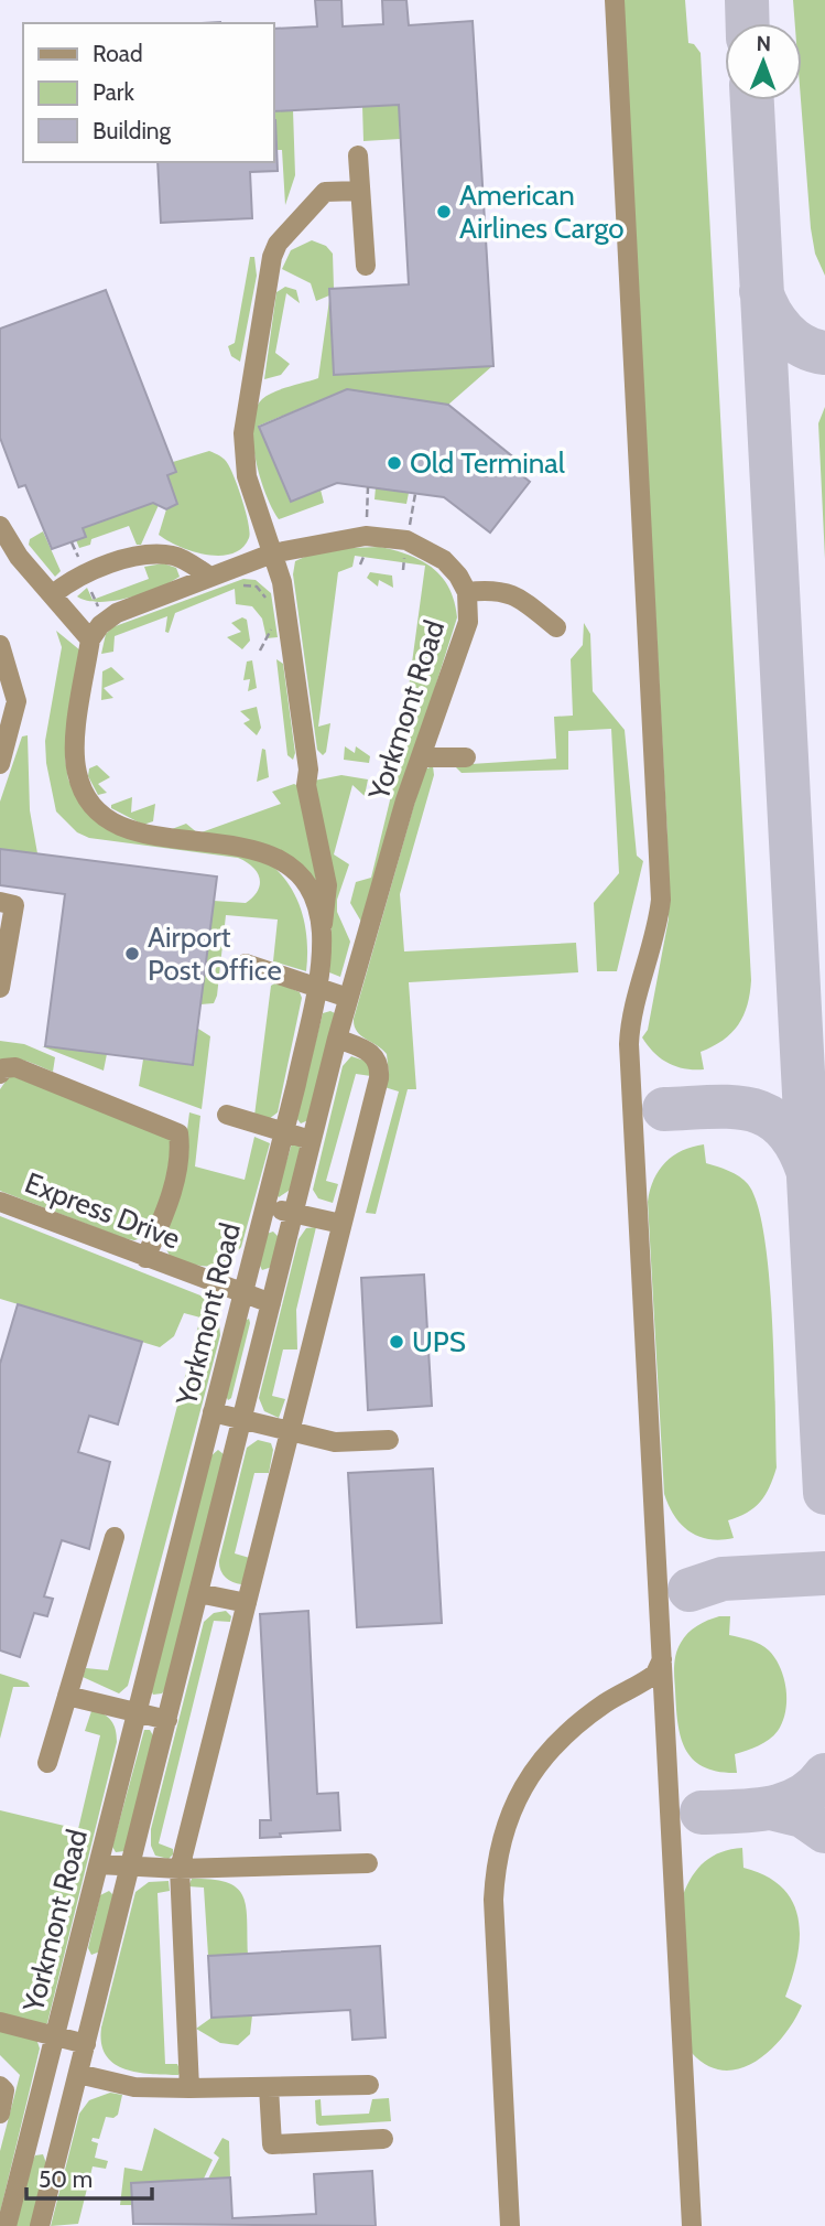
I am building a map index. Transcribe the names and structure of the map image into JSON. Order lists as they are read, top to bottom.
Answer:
{
  "streets": {
    "street": ["Yorkmont Road", "Express Drive"]
  },
  "crossings": [
    ["Yorkmont Road", "Express Drive"]
  ],
  "places": [
    "American Airlines Cargo",
    "Old Terminal",
    "Airport Post Office",
    "UPS"
  ],
  "legend": ["Road", "Park", "Building"],
  "scale_bar": "50 m",
  "north": "top"
}
